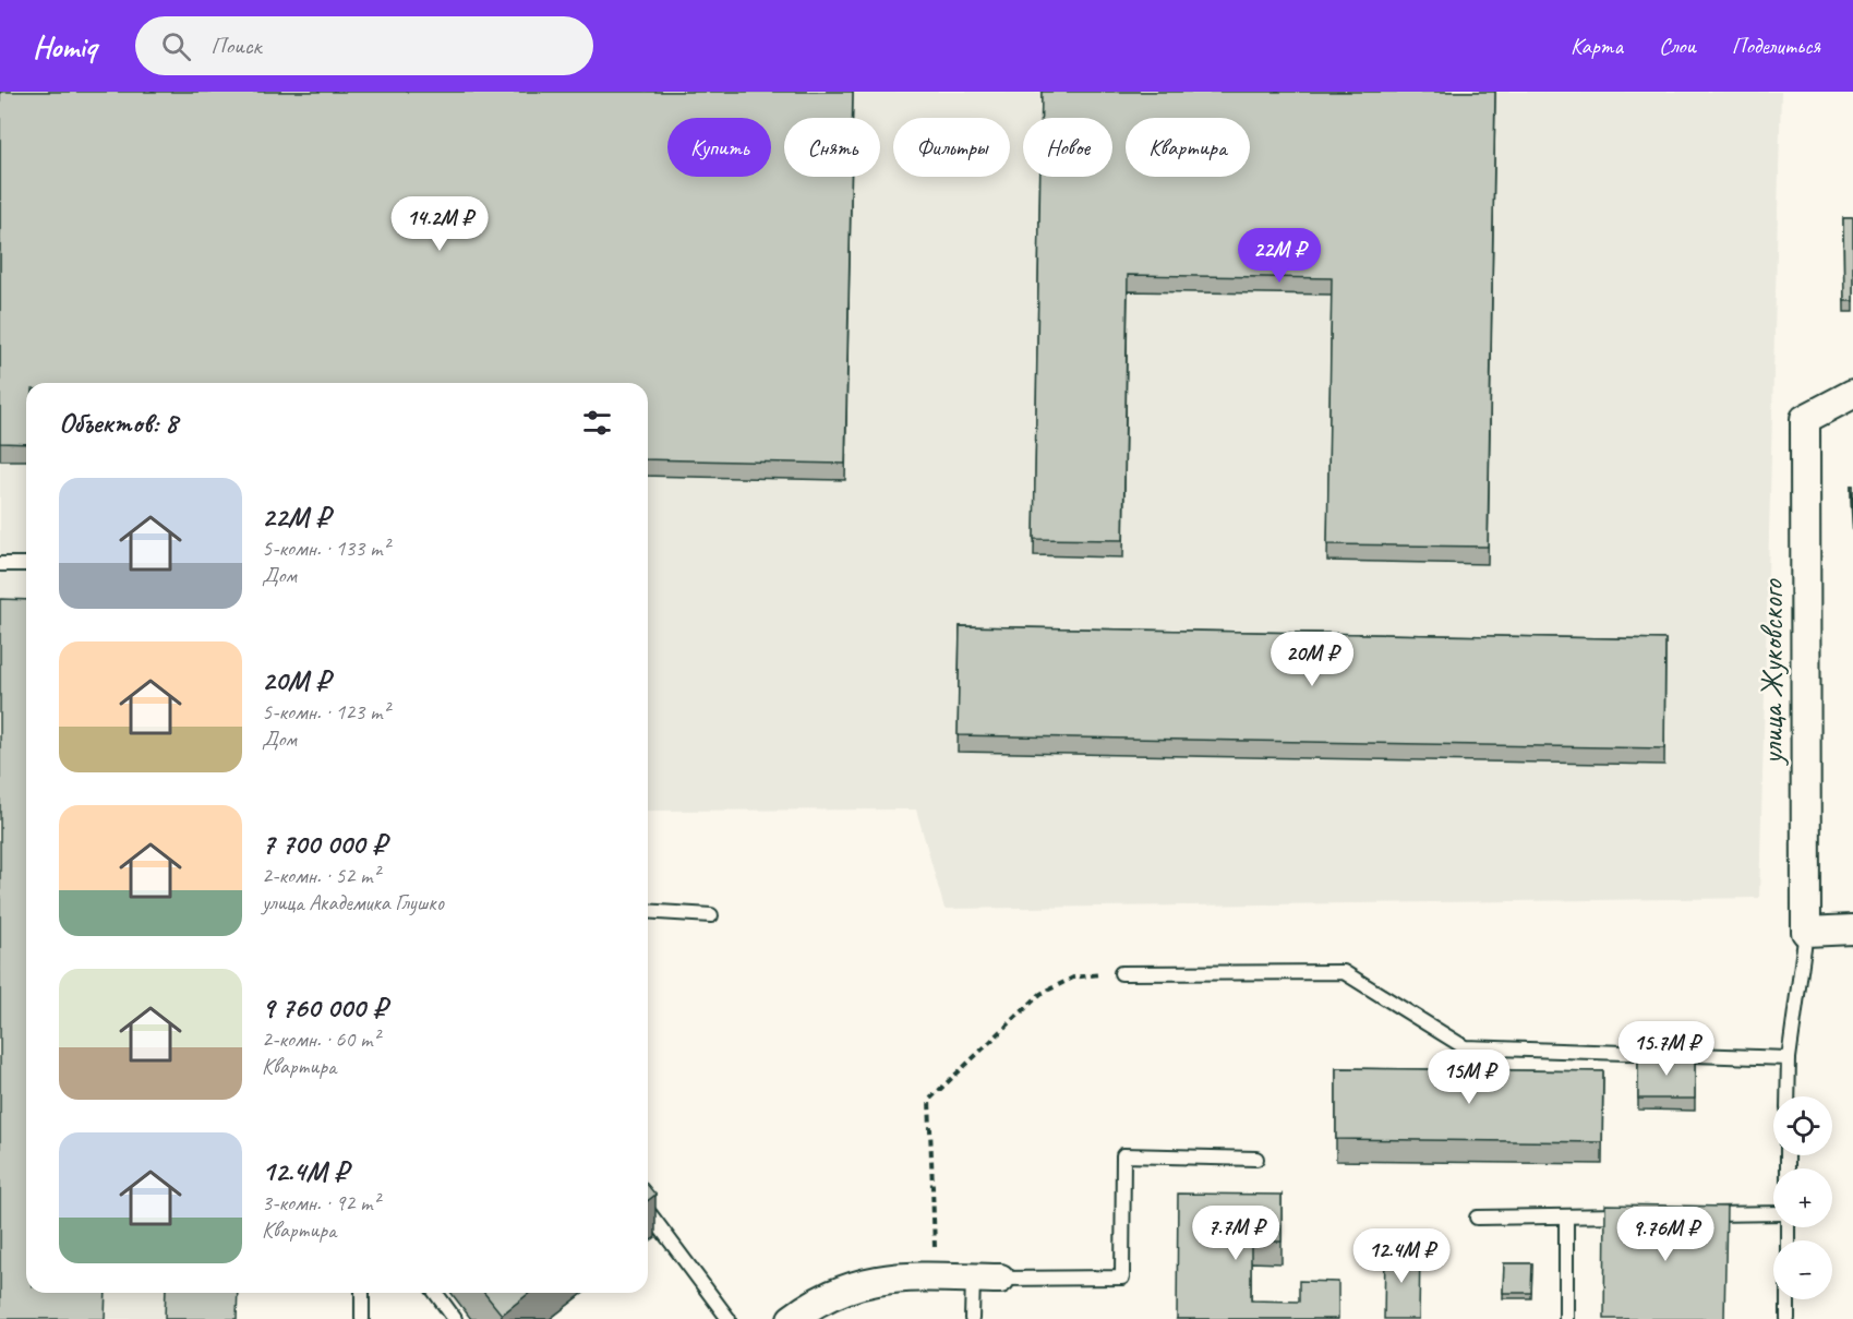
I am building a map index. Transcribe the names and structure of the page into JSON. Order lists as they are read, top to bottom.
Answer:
{
  "streets": {
    "street": ["улица Жуковского"]
  },
  "page": {
    "header": "Homiq",
    "search": "Поиск",
    "nav": ["Карта", "Слои", "Поделиться"],
    "chip": [
      "Купить",
      "Снять",
      "Фильтры",
      "Новое",
      "Квартира"
    ],
    "price": [
      "14.2M ₽",
      "22M ₽",
      "20M ₽",
      "15.7M ₽",
      "15M ₽",
      "7.7M ₽",
      "9.76M ₽",
      "12.4M ₽"
    ],
    "heading": "Объектов: 8",
    "list": [
      {
        "name": "22M ₽",
        "note": "5-комн. · 133 m² · Дом"
      },
      {
        "name": "20M ₽",
        "note": "5-комн. · 123 m² · Дом"
      },
      {
        "name": "7 700 000 ₽",
        "note": "2-комн. · 52 m² · улица Академика Глушко"
      },
      {
        "name": "9 760 000 ₽",
        "note": "2-комн. · 60 m² · Квартира"
      },
      {
        "name": "12.4M ₽",
        "note": "3-комн. · 92 m² · Квартира"
      }
    ],
    "map_buttons": ["+", "−"]
  }
}
